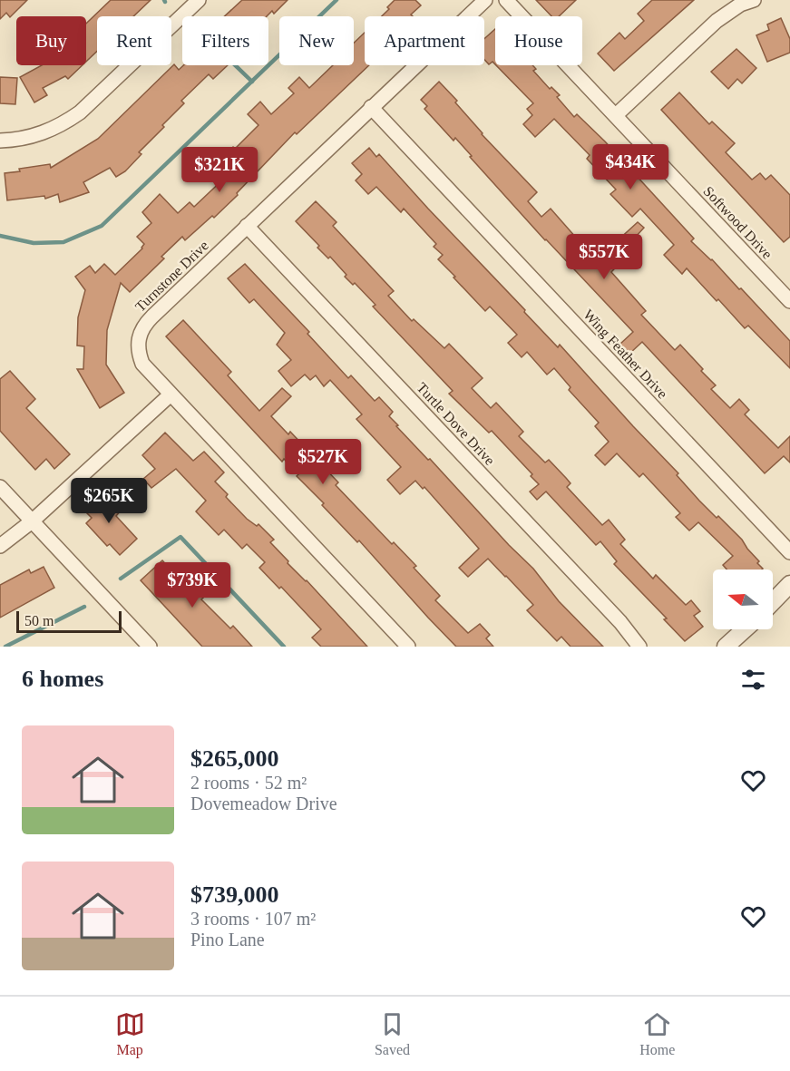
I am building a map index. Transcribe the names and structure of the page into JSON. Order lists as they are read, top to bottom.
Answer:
{
  "streets": {
    "street": [
      "Softwood Drive",
      "Turnstone Drive",
      "Wing Feather Drive",
      "Turtle Dove Drive"
    ]
  },
  "crossings": [
    ["Turnstone Drive", "Wing Feather Drive"],
    ["Turnstone Drive", "Turtle Dove Drive"]
  ],
  "scale_bar": "50 m",
  "north": "left",
  "page": {
    "chip": [
      "Buy",
      "Rent",
      "Filters",
      "New",
      "Apartment",
      "House"
    ],
    "price": [
      "$434K",
      "$321K",
      "$557K",
      "$527K",
      "$265K",
      "$739K"
    ],
    "scale": "50 m",
    "heading": "6 homes",
    "list": [
      {
        "name": "$265,000",
        "note": "2 rooms · 52 m² · Dovemeadow Drive"
      },
      {
        "name": "$739,000",
        "note": "3 rooms · 107 m² · Pino Lane"
      }
    ],
    "tabs": ["Map", "Saved", "Home"]
  }
}
